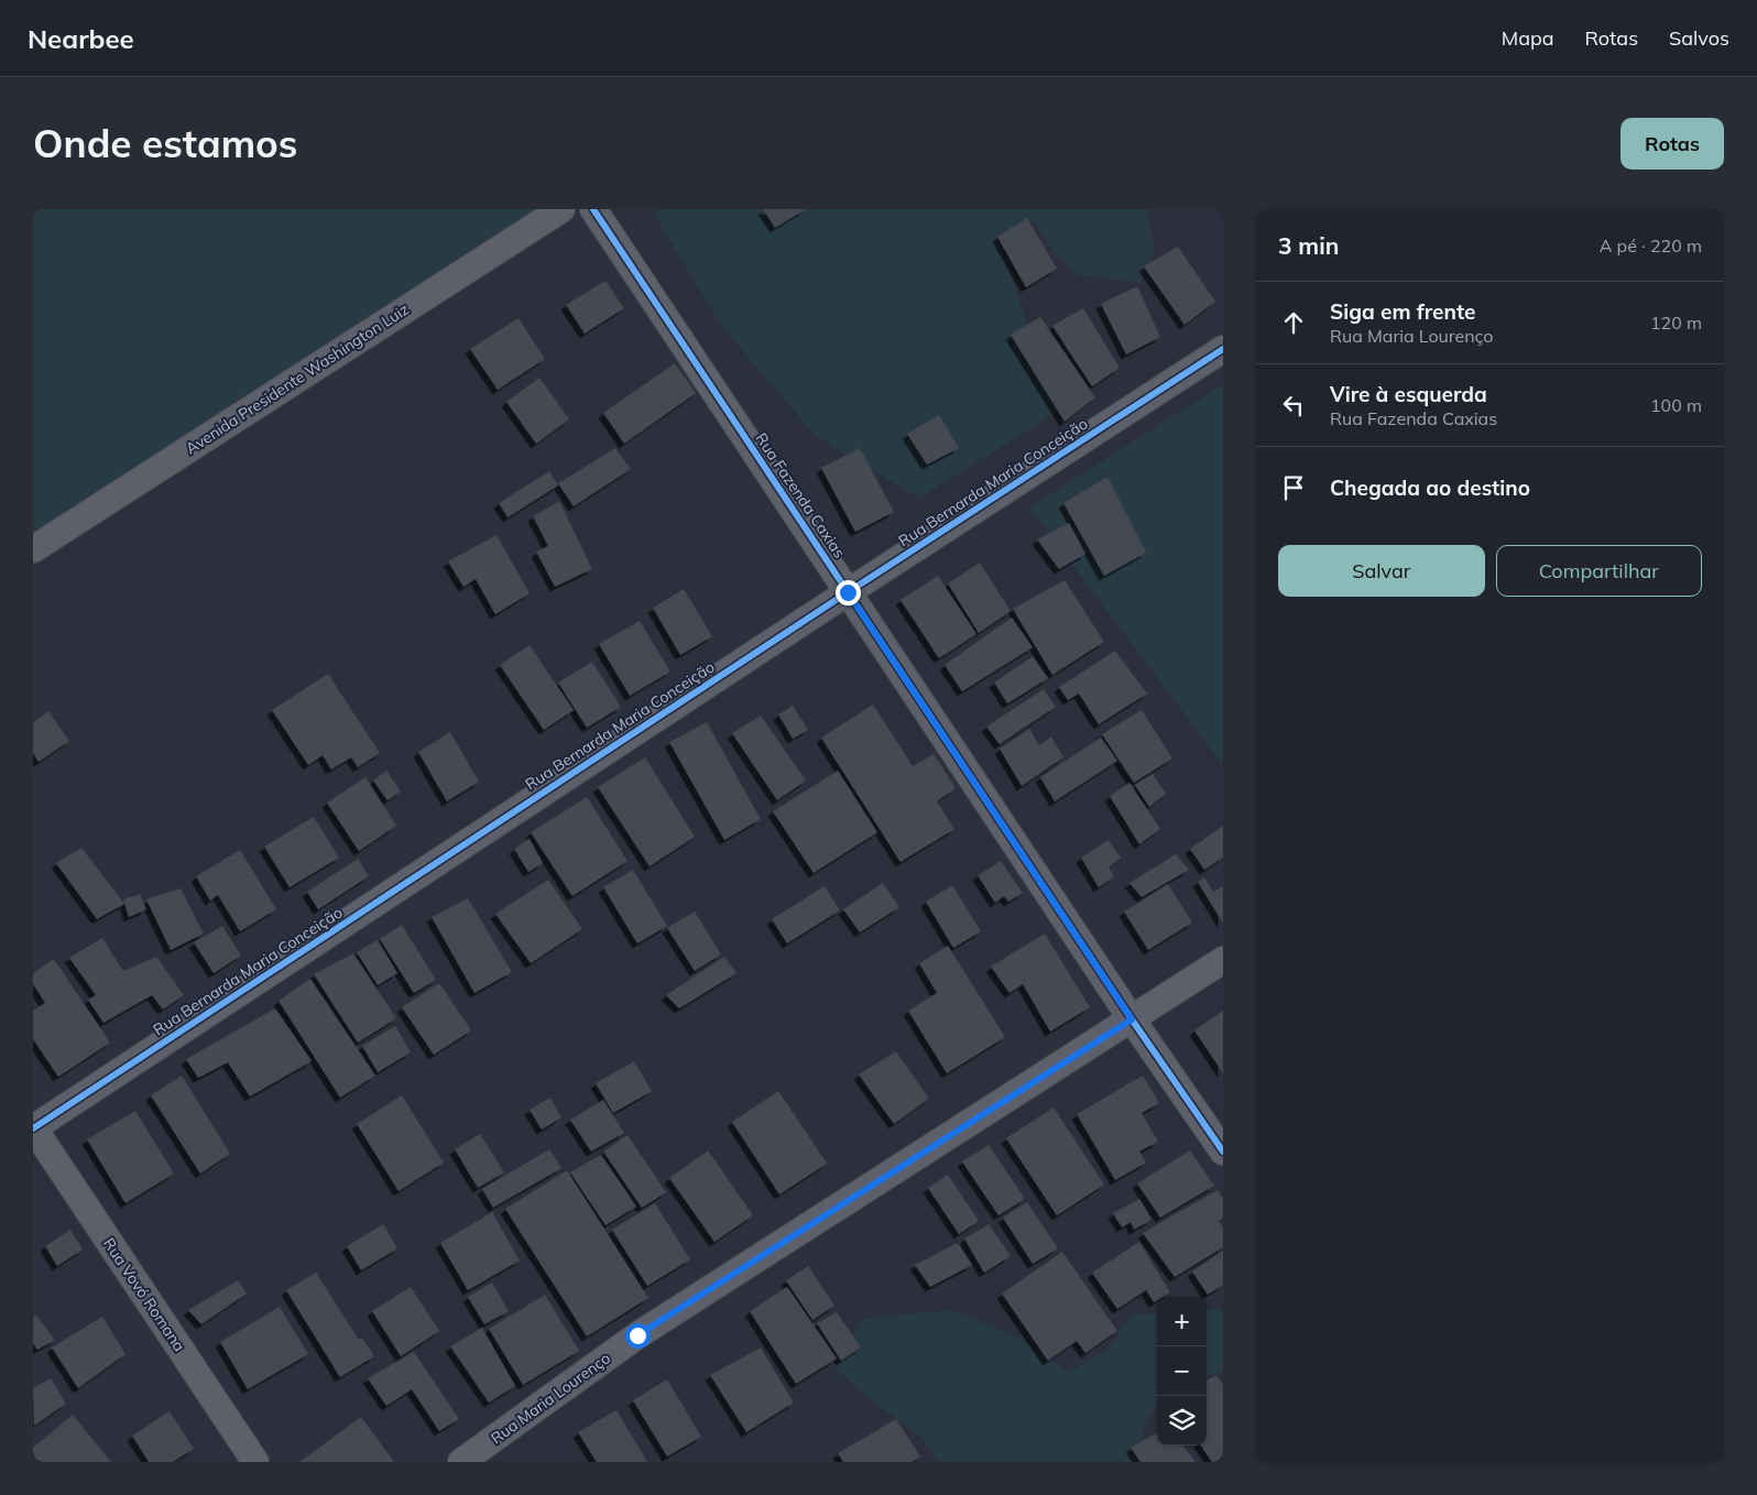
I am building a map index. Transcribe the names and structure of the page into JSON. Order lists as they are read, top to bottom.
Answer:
{
  "streets": {
    "street": [
      "Avenida Presidente Washington Luiz",
      "Rua Bernarda Maria Conceição",
      "Rua Fazenda Caxias",
      "Rua Vovó Romana",
      "Rua Maria Lourenço"
    ]
  },
  "crossings": [
    ["Rua Bernarda Maria Conceição", "Rua Fazenda Caxias"],
    ["Rua Bernarda Maria Conceição", "Rua Vovó Romana"],
    ["Rua Fazenda Caxias", "Rua Maria Lourenço"]
  ],
  "page": {
    "header": "Nearbee",
    "nav": ["Mapa", "Rotas", "Salvos"],
    "buttons": [
      "Rotas",
      ["Salvar", "Compartilhar"]
    ],
    "title": "Onde estamos",
    "heading": ["3 min", "A pé · 220 m"],
    "list": [
      ["Siga em frente", "Rua Maria Lourenço", "120 m"],
      ["Vire à esquerda", "Rua Fazenda Caxias", "100 m"],
      "Chegada ao destino"
    ],
    "map_buttons": ["+", "−"]
  }
}
